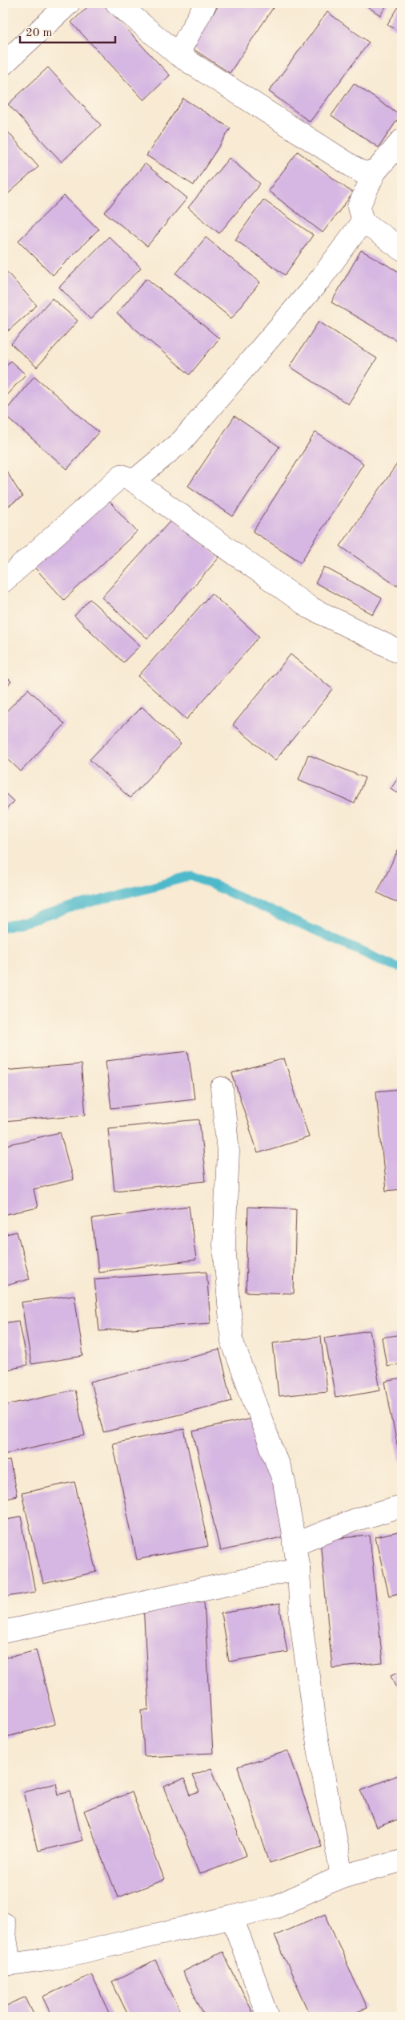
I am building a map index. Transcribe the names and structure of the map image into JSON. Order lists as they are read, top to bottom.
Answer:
{
  "scale_bar": "20 m"
}
